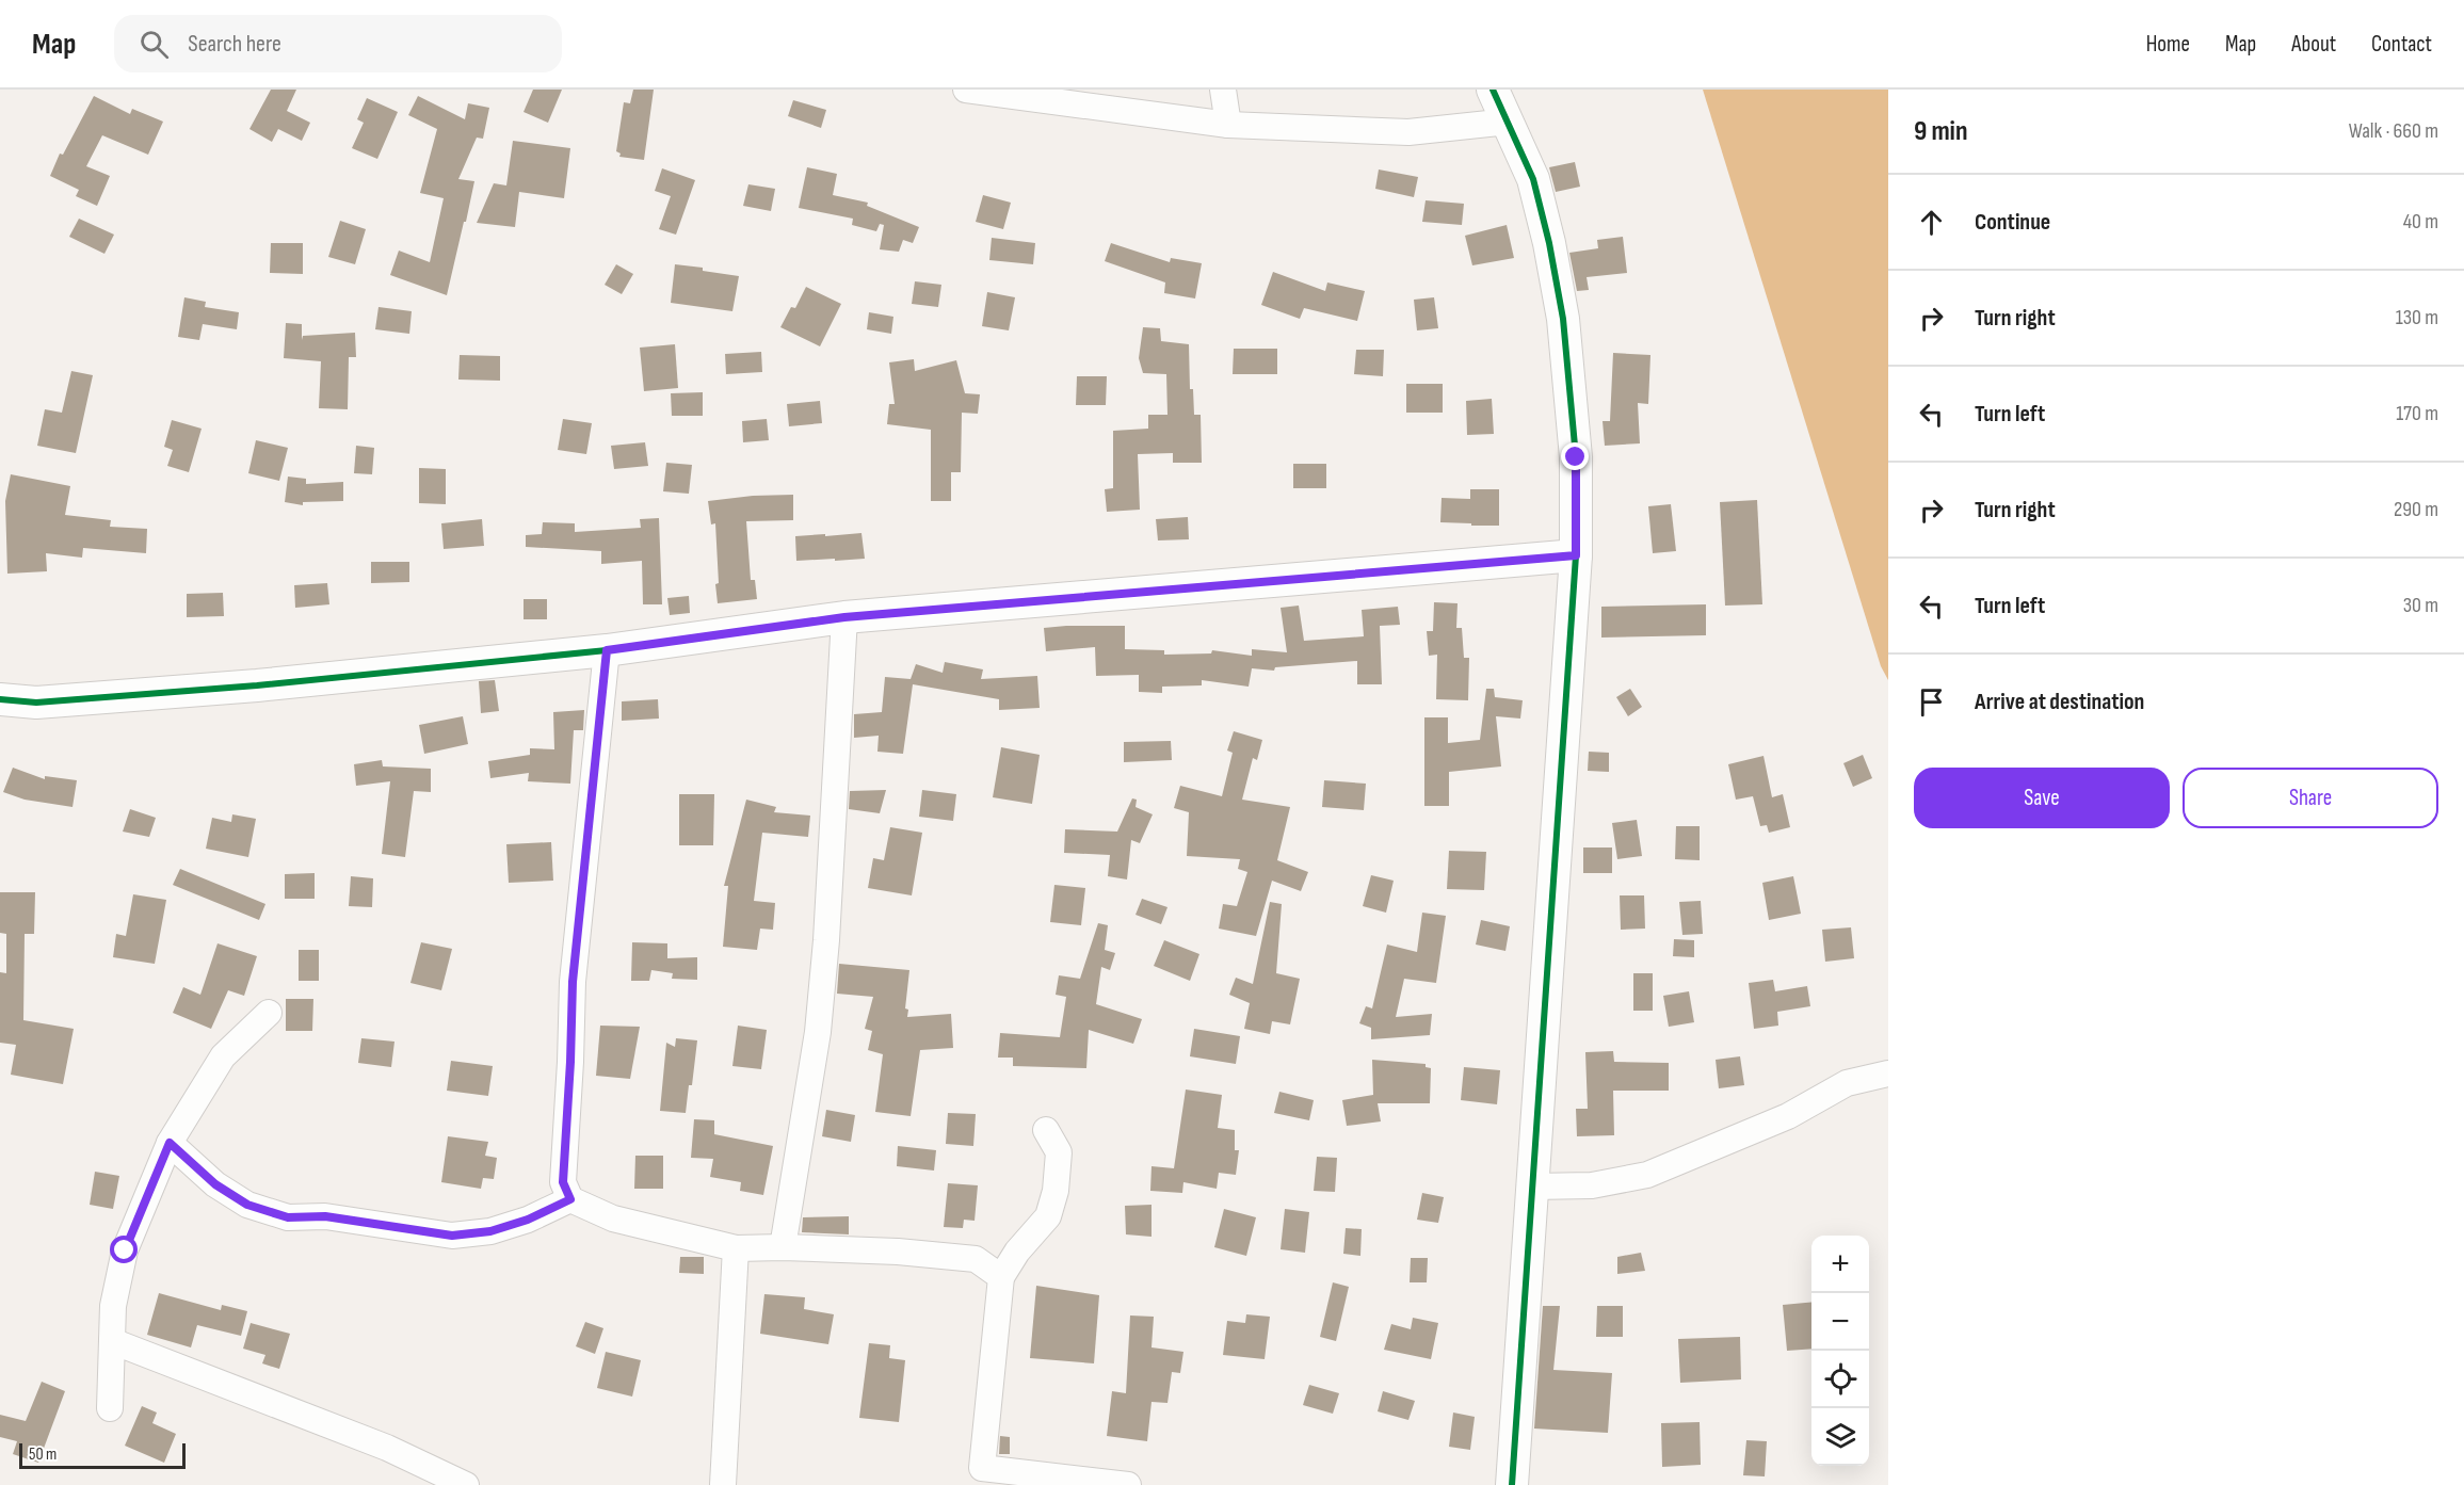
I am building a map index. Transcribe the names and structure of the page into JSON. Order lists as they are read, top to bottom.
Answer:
{
  "scale_bar": "50 m",
  "page": {
    "header": "Map",
    "search": "Search here",
    "nav": [
      "Home",
      "Map",
      "About",
      "Contact"
    ],
    "heading": ["9 min", "Walk · 660 m"],
    "list": [
      ["Continue", "40 m"],
      ["Turn right", "130 m"],
      ["Turn left", "170 m"],
      ["Turn right", "290 m"],
      ["Turn left", "30 m"],
      "Arrive at destination"
    ],
    "buttons": ["Save", "Share"],
    "map_buttons": ["+", "−"],
    "scale": "50 m"
  }
}
